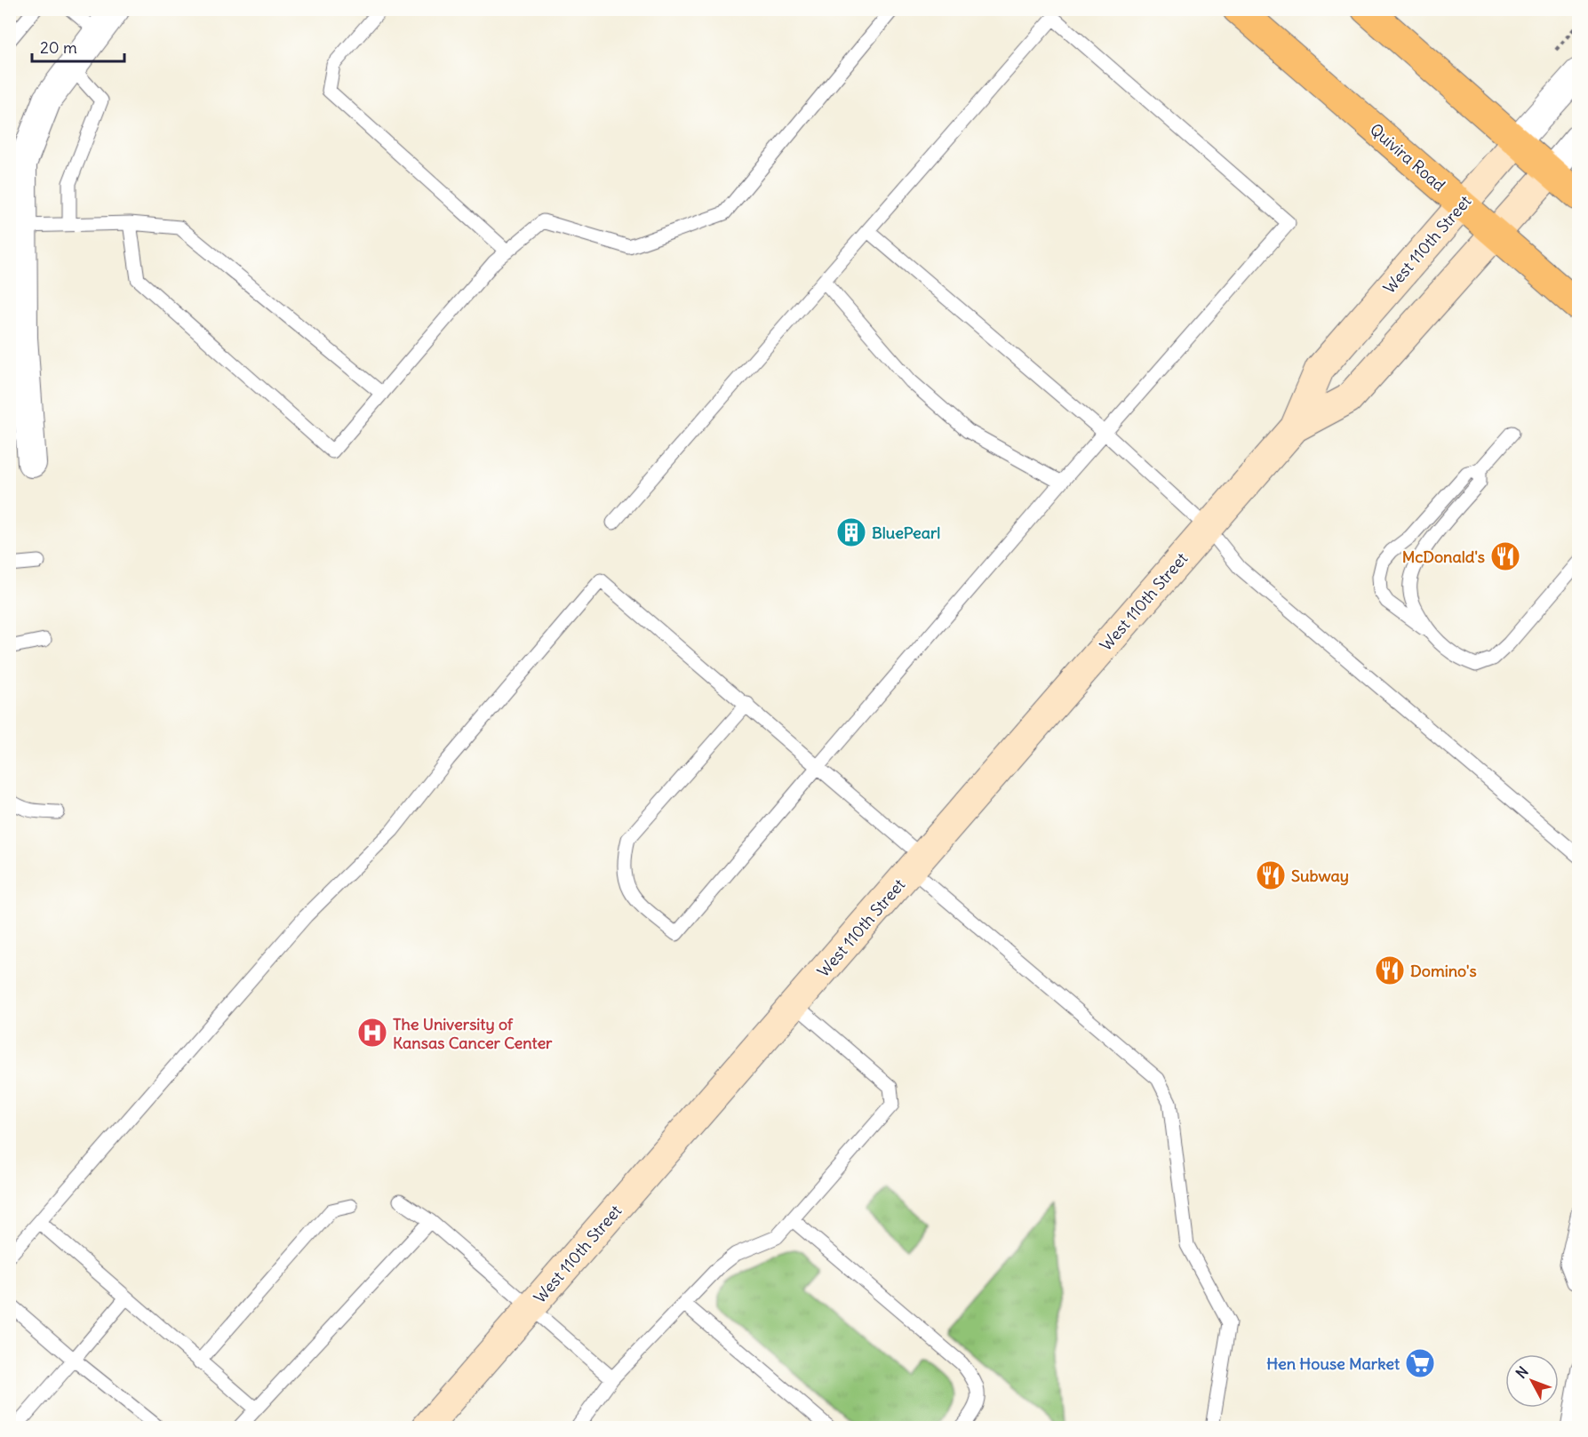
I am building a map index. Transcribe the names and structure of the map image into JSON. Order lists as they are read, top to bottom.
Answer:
{
  "streets": {
    "main road": ["Quivira Road"],
    "street": ["West 110th Street"]
  },
  "crossings": [
    ["Quivira Road", "West 110th Street"]
  ],
  "places": {
    "building": ["BluePearl"],
    "restaurant": ["McDonald's", "Subway", "Domino's"],
    "hospital": ["The University of Kansas Cancer Center"],
    "supermarket": ["Hen House Market"]
  },
  "scale_bar": "20 m",
  "north": "top left"
}
